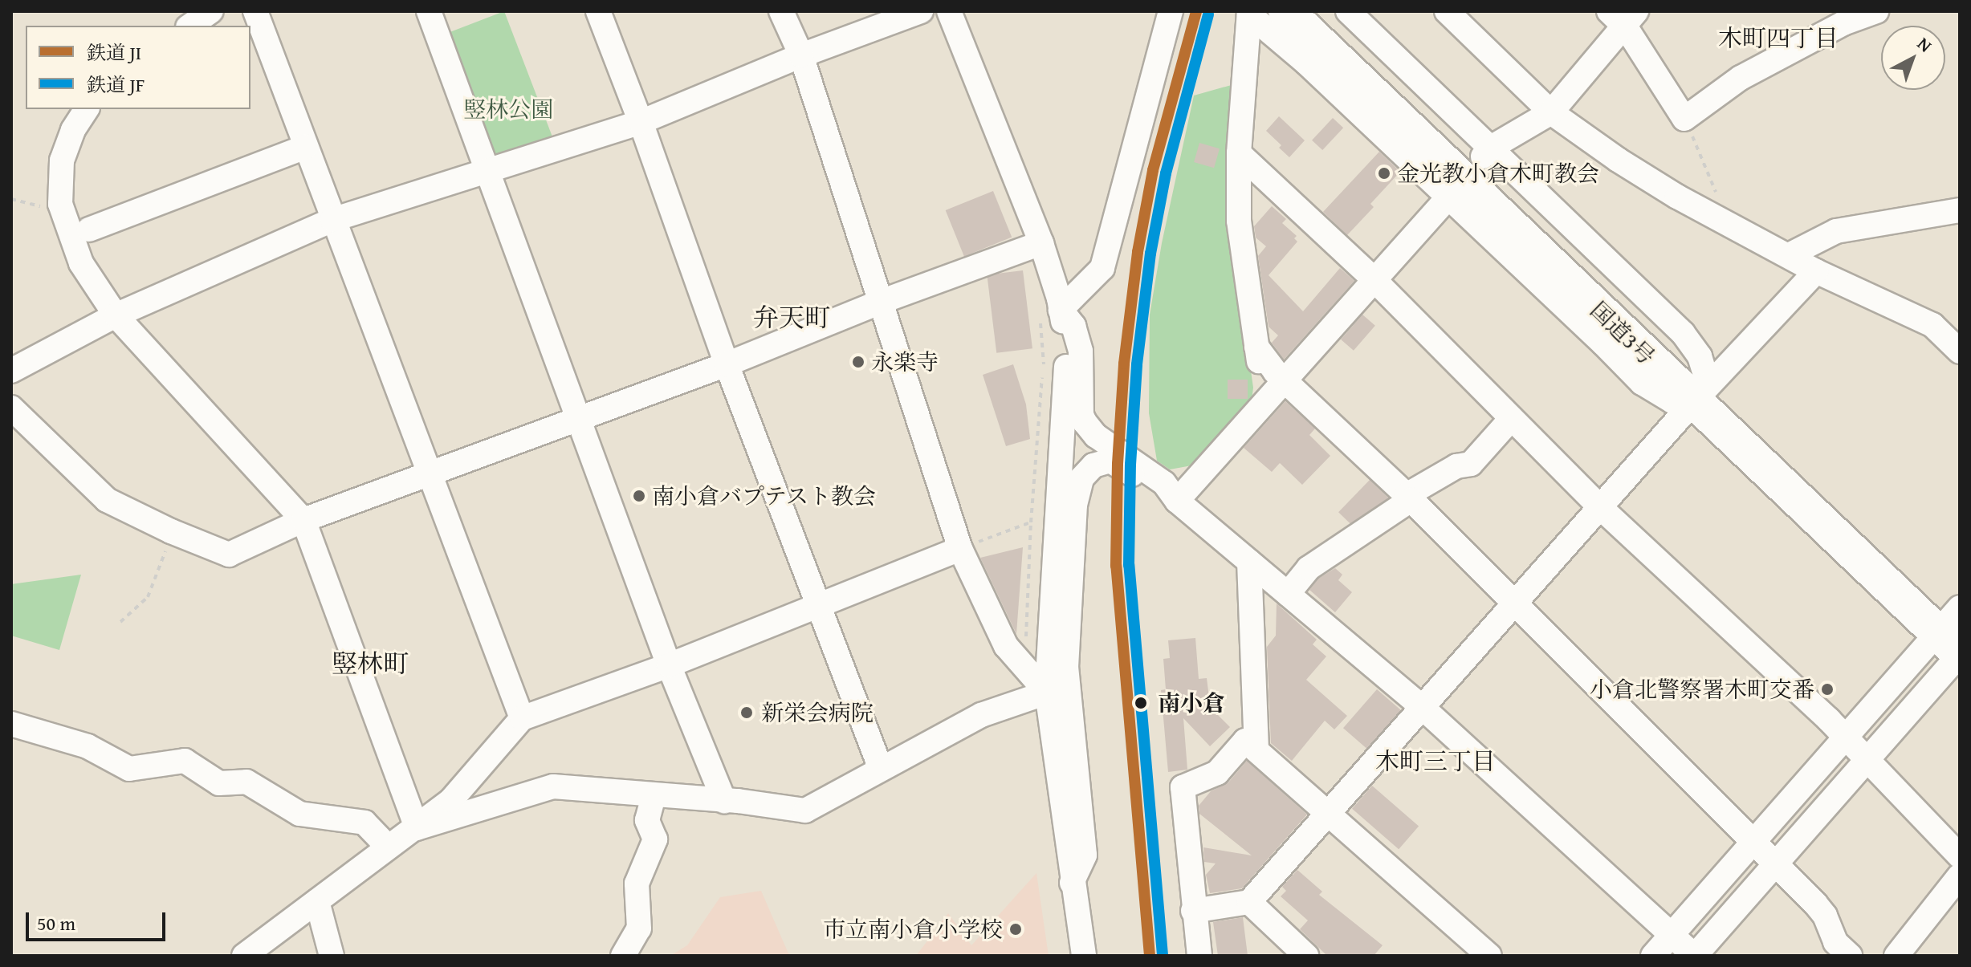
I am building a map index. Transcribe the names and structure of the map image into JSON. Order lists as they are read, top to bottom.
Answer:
{
  "streets": {
    "highway": ["国道3号"]
  },
  "districts": [
    "木町四丁目",
    "弁天町",
    "竪林町",
    "木町三丁目"
  ],
  "parks": ["竪林公園"],
  "places": [
    "金光教小倉木町教会",
    "永楽寺",
    "南小倉バプテスト教会",
    "小倉北警察署木町交番",
    "南小倉",
    "新栄会病院",
    "市立南小倉小学校"
  ],
  "lines": ["rail line JI", "rail line JF"],
  "legend": ["鉄道 JI", "鉄道 JF"],
  "scale_bar": "50 m",
  "north": "top right"
}
